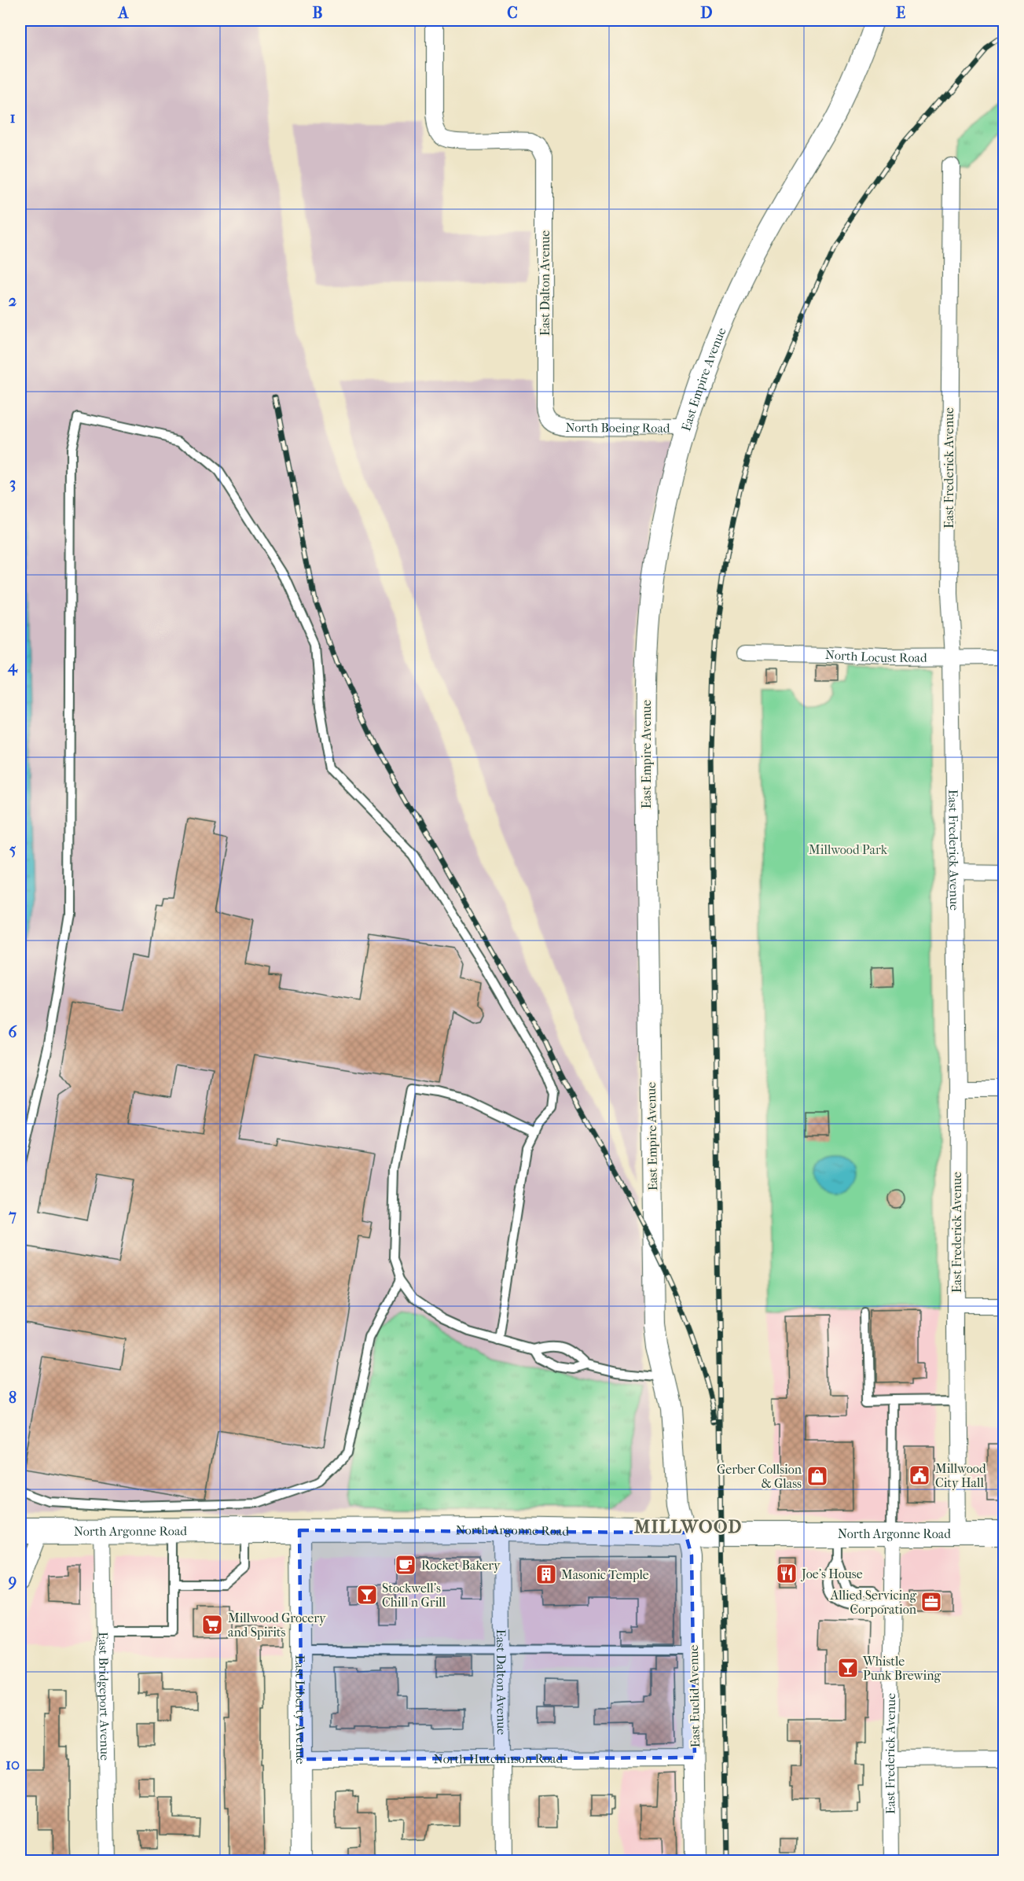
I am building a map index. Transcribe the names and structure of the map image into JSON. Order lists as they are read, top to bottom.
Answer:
{
  "streets": {
    "main road": ["North Argonne Road"],
    "street": [
      "East Dalton Avenue",
      "East Empire Avenue",
      "North Boeing Road",
      "East Frederick Avenue",
      "North Locust Road",
      "East Bridgeport Avenue",
      "East Euclid Avenue",
      "East Liberty Avenue",
      "North Hutchinson Road"
    ]
  },
  "crossings": [
    ["East Dalton Avenue", "North Boeing Road"],
    ["East Dalton Avenue", "North Argonne Road"],
    ["East Dalton Avenue", "North Hutchinson Road"],
    ["East Empire Avenue", "North Boeing Road"],
    ["East Empire Avenue", "North Argonne Road"],
    ["East Empire Avenue", "East Euclid Avenue"],
    ["East Frederick Avenue", "North Locust Road"],
    ["East Frederick Avenue", "North Argonne Road"],
    ["North Argonne Road", "East Bridgeport Avenue"],
    ["North Argonne Road", "East Euclid Avenue"],
    ["North Argonne Road", "East Liberty Avenue"],
    ["East Euclid Avenue", "North Hutchinson Road"],
    ["East Liberty Avenue", "North Hutchinson Road"]
  ],
  "districts": ["MILLWOOD"],
  "parks": ["Millwood Park"],
  "places": {
    "public building": ["Millwood City Hall"],
    "shop": ["Gerber Collsion & Glass"],
    "cafe": ["Rocket Bakery"],
    "restaurant": ["Joe's House"],
    "building": ["Masonic Temple"],
    "bar": ["Stockwell’s Chill n Grill", "Whistle Punk Brewing"],
    "office": ["Allied Servicing Corporation"],
    "supermarket": ["Millwood Grocery and Spirits"]
  },
  "grid": {
    "columns": [
      "A",
      "B",
      "C",
      "D",
      "E"
    ],
    "rows": [
      "1",
      "2",
      "3",
      "4",
      "5",
      "6",
      "7",
      "8",
      "9",
      "10"
    ]
  }
}
